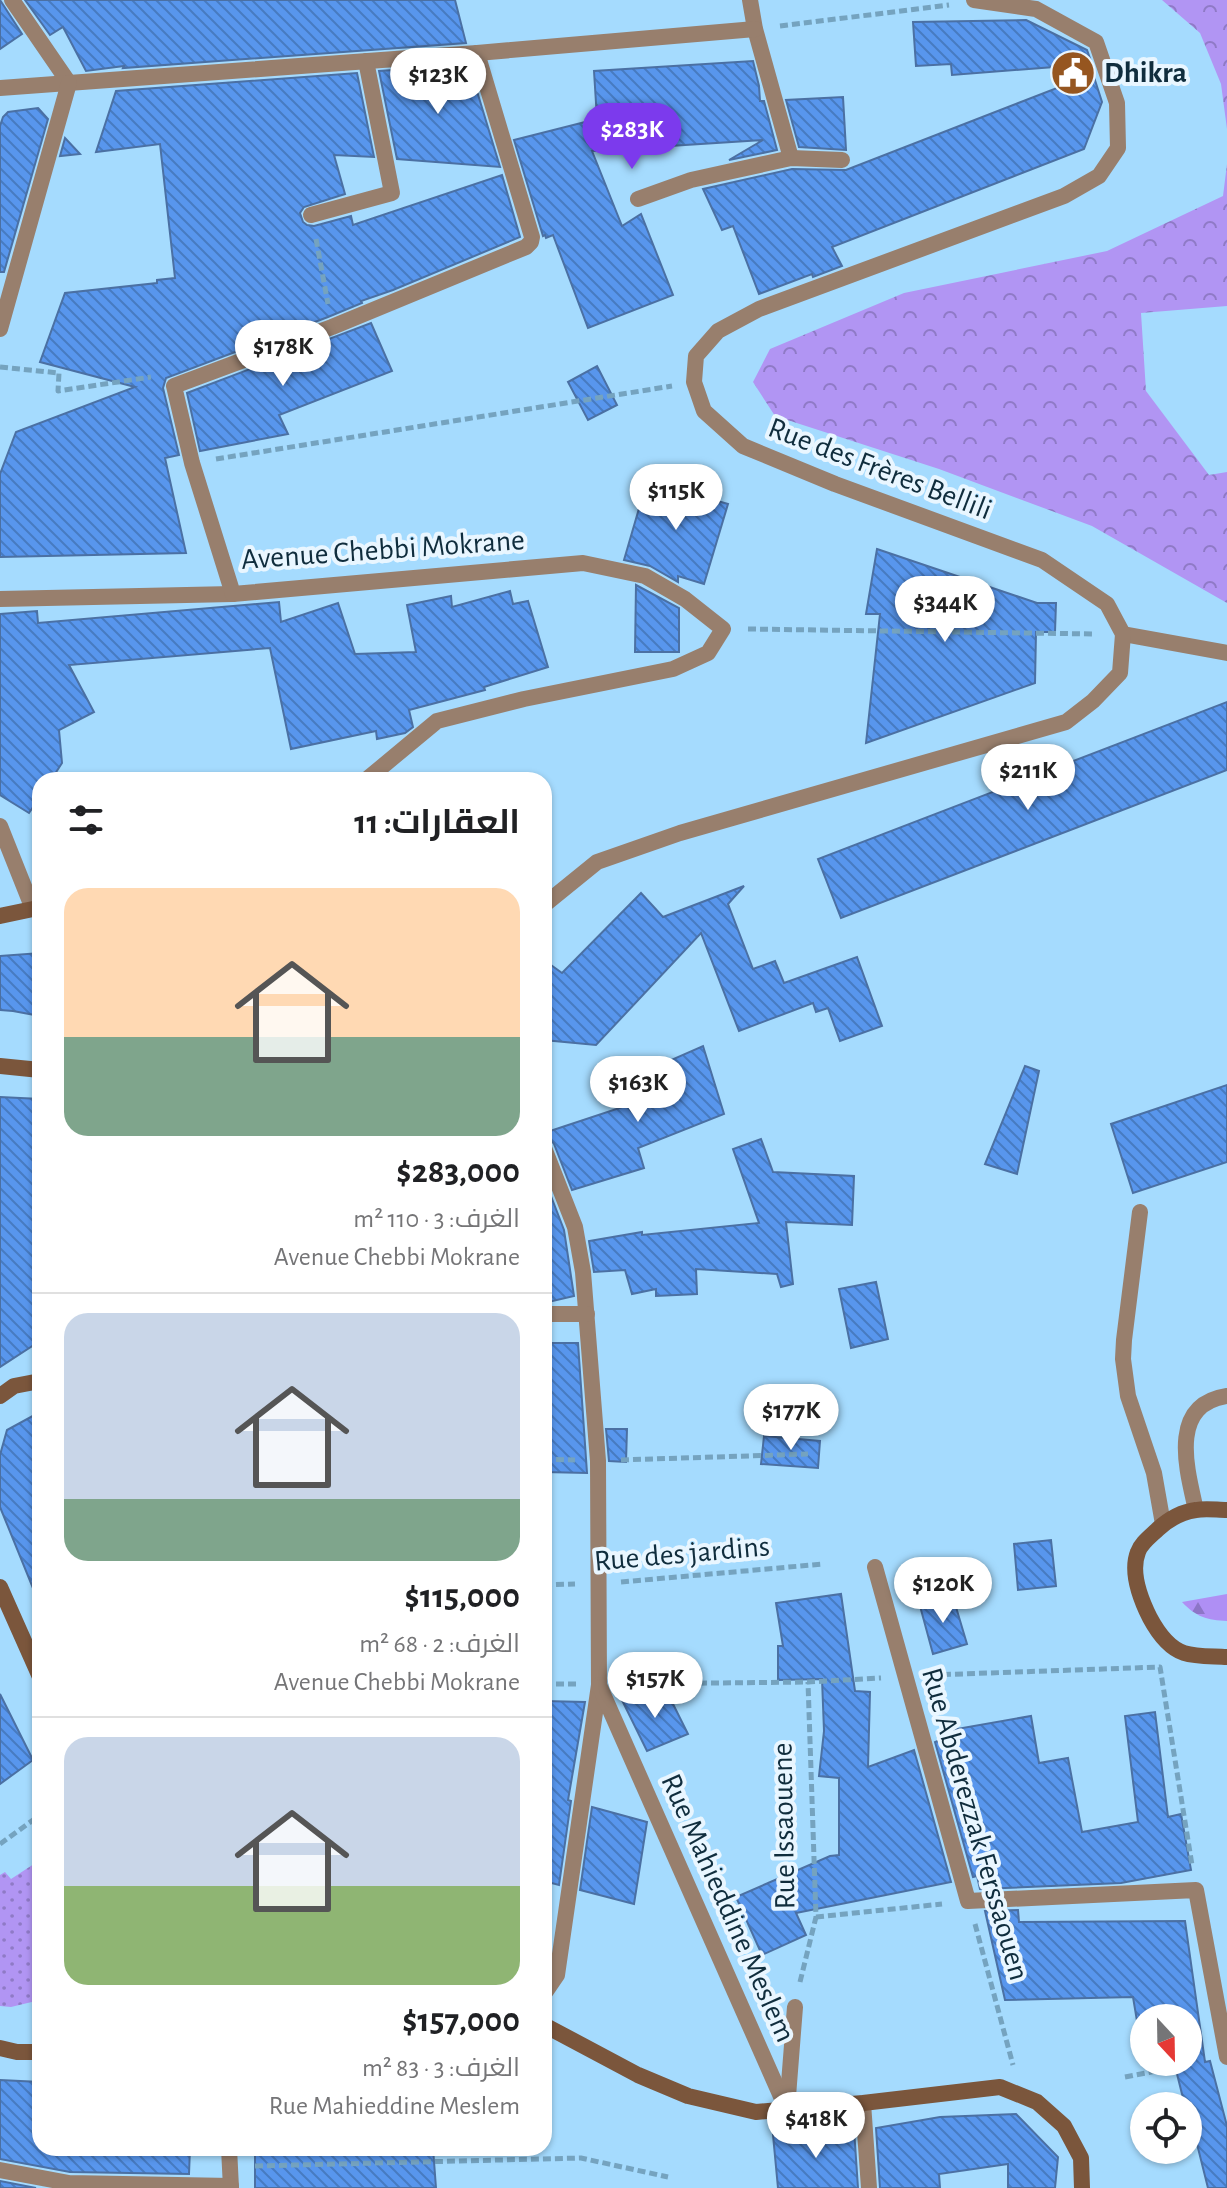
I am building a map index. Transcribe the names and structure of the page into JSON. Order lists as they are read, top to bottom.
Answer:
{
  "streets": {
    "street": [
      "Rue des Frères Bellili",
      "Avenue Chebbi Mokrane",
      "Rue Abderezzak Ferssaouen",
      "Rue Mahieddine Meslem"
    ],
    "path": ["Rue des jardins", "Rue Issaouene"]
  },
  "places": {
    "public building": ["Dhikra"]
  },
  "north": "bottom",
  "page": {
    "price": [
      "$123K",
      "$283K",
      "$178K",
      "$115K",
      "$344K",
      "$211K",
      "$163K",
      "$177K",
      "$120K",
      "$157K",
      "$418K"
    ],
    "heading": "العقارات: 11",
    "list": [
      {
        "name": "$283,000",
        "note": "الغرف: 3 · 110 m² · Avenue Chebbi Mokrane"
      },
      {
        "name": "$115,000",
        "note": "الغرف: 2 · 68 m² · Avenue Chebbi Mokrane"
      },
      {
        "name": "$157,000",
        "note": "الغرف: 3 · 83 m² · Rue Mahieddine Meslem"
      }
    ]
  }
}
